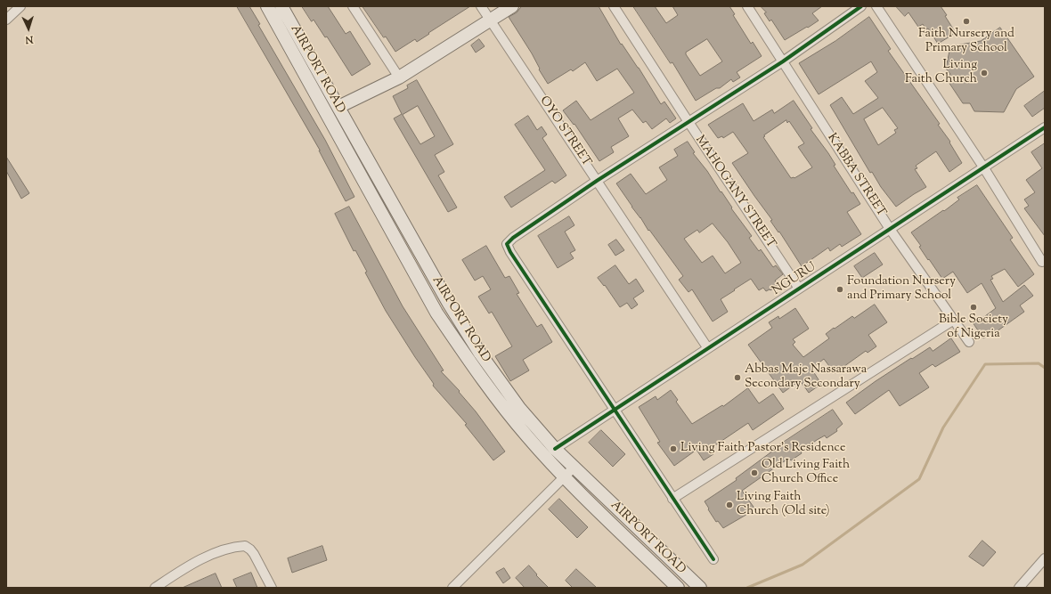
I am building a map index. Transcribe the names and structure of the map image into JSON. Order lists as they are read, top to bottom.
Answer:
{
  "streets": {
    "main road": ["AIRPORT ROAD"],
    "street": [
      "OYO STREET",
      "KABBA STREET",
      "MAHOGANY STREET",
      "NGURU"
    ]
  },
  "crossings": [
    ["AIRPORT ROAD", "NGURU"],
    ["OYO STREET", "NGURU"],
    ["KABBA STREET", "NGURU"],
    ["MAHOGANY STREET", "NGURU"]
  ],
  "places": [
    "Faith Nursery and Primary School",
    "Living Faith Church",
    "Foundation Nursery and Primary School",
    "Bible Society of Nigeria",
    "Abbas Maje Nassarawa Secondary Secondary",
    "Living Faith Pastor's Residence",
    "Old Living Faith Church Office",
    "Living Faith Church (Old site)"
  ],
  "north": "bottom"
}
